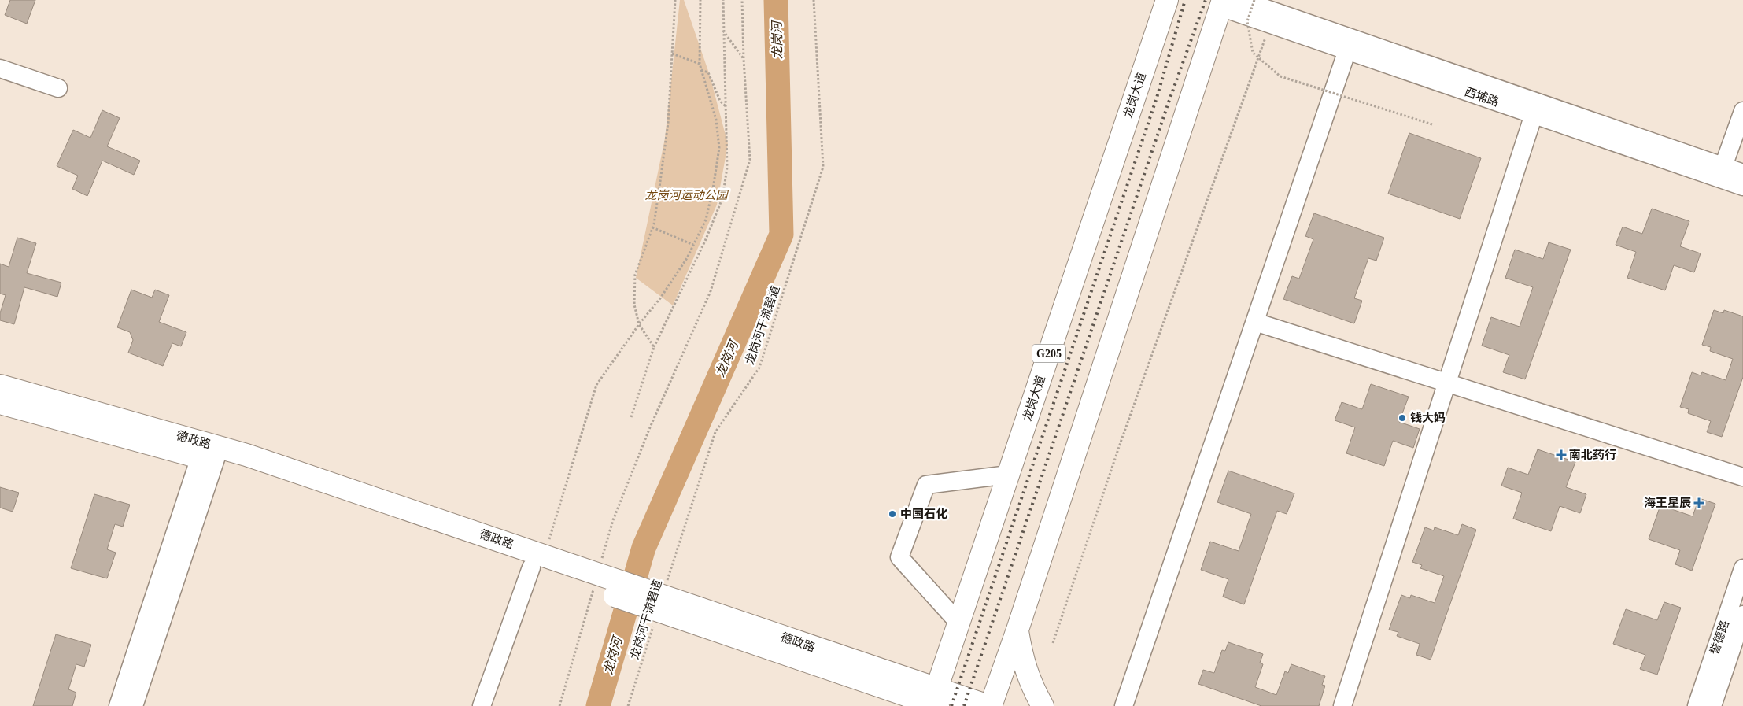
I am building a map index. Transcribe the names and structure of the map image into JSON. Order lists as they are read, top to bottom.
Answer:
{
  "streets": {
    "main road": ["龙岗大道", "G205", "德政路"],
    "street": ["西埔路", "誉德路"],
    "path": ["龙岗河干流碧道"]
  },
  "crossings": [
    ["龙岗大道", "德政路"]
  ],
  "water": ["龙岗河"],
  "parks": ["龙岗河运动公园"],
  "places": {
    "other": ["钱大妈", "中国石化"],
    "health": ["南北药行", "海王星辰"]
  }
}
